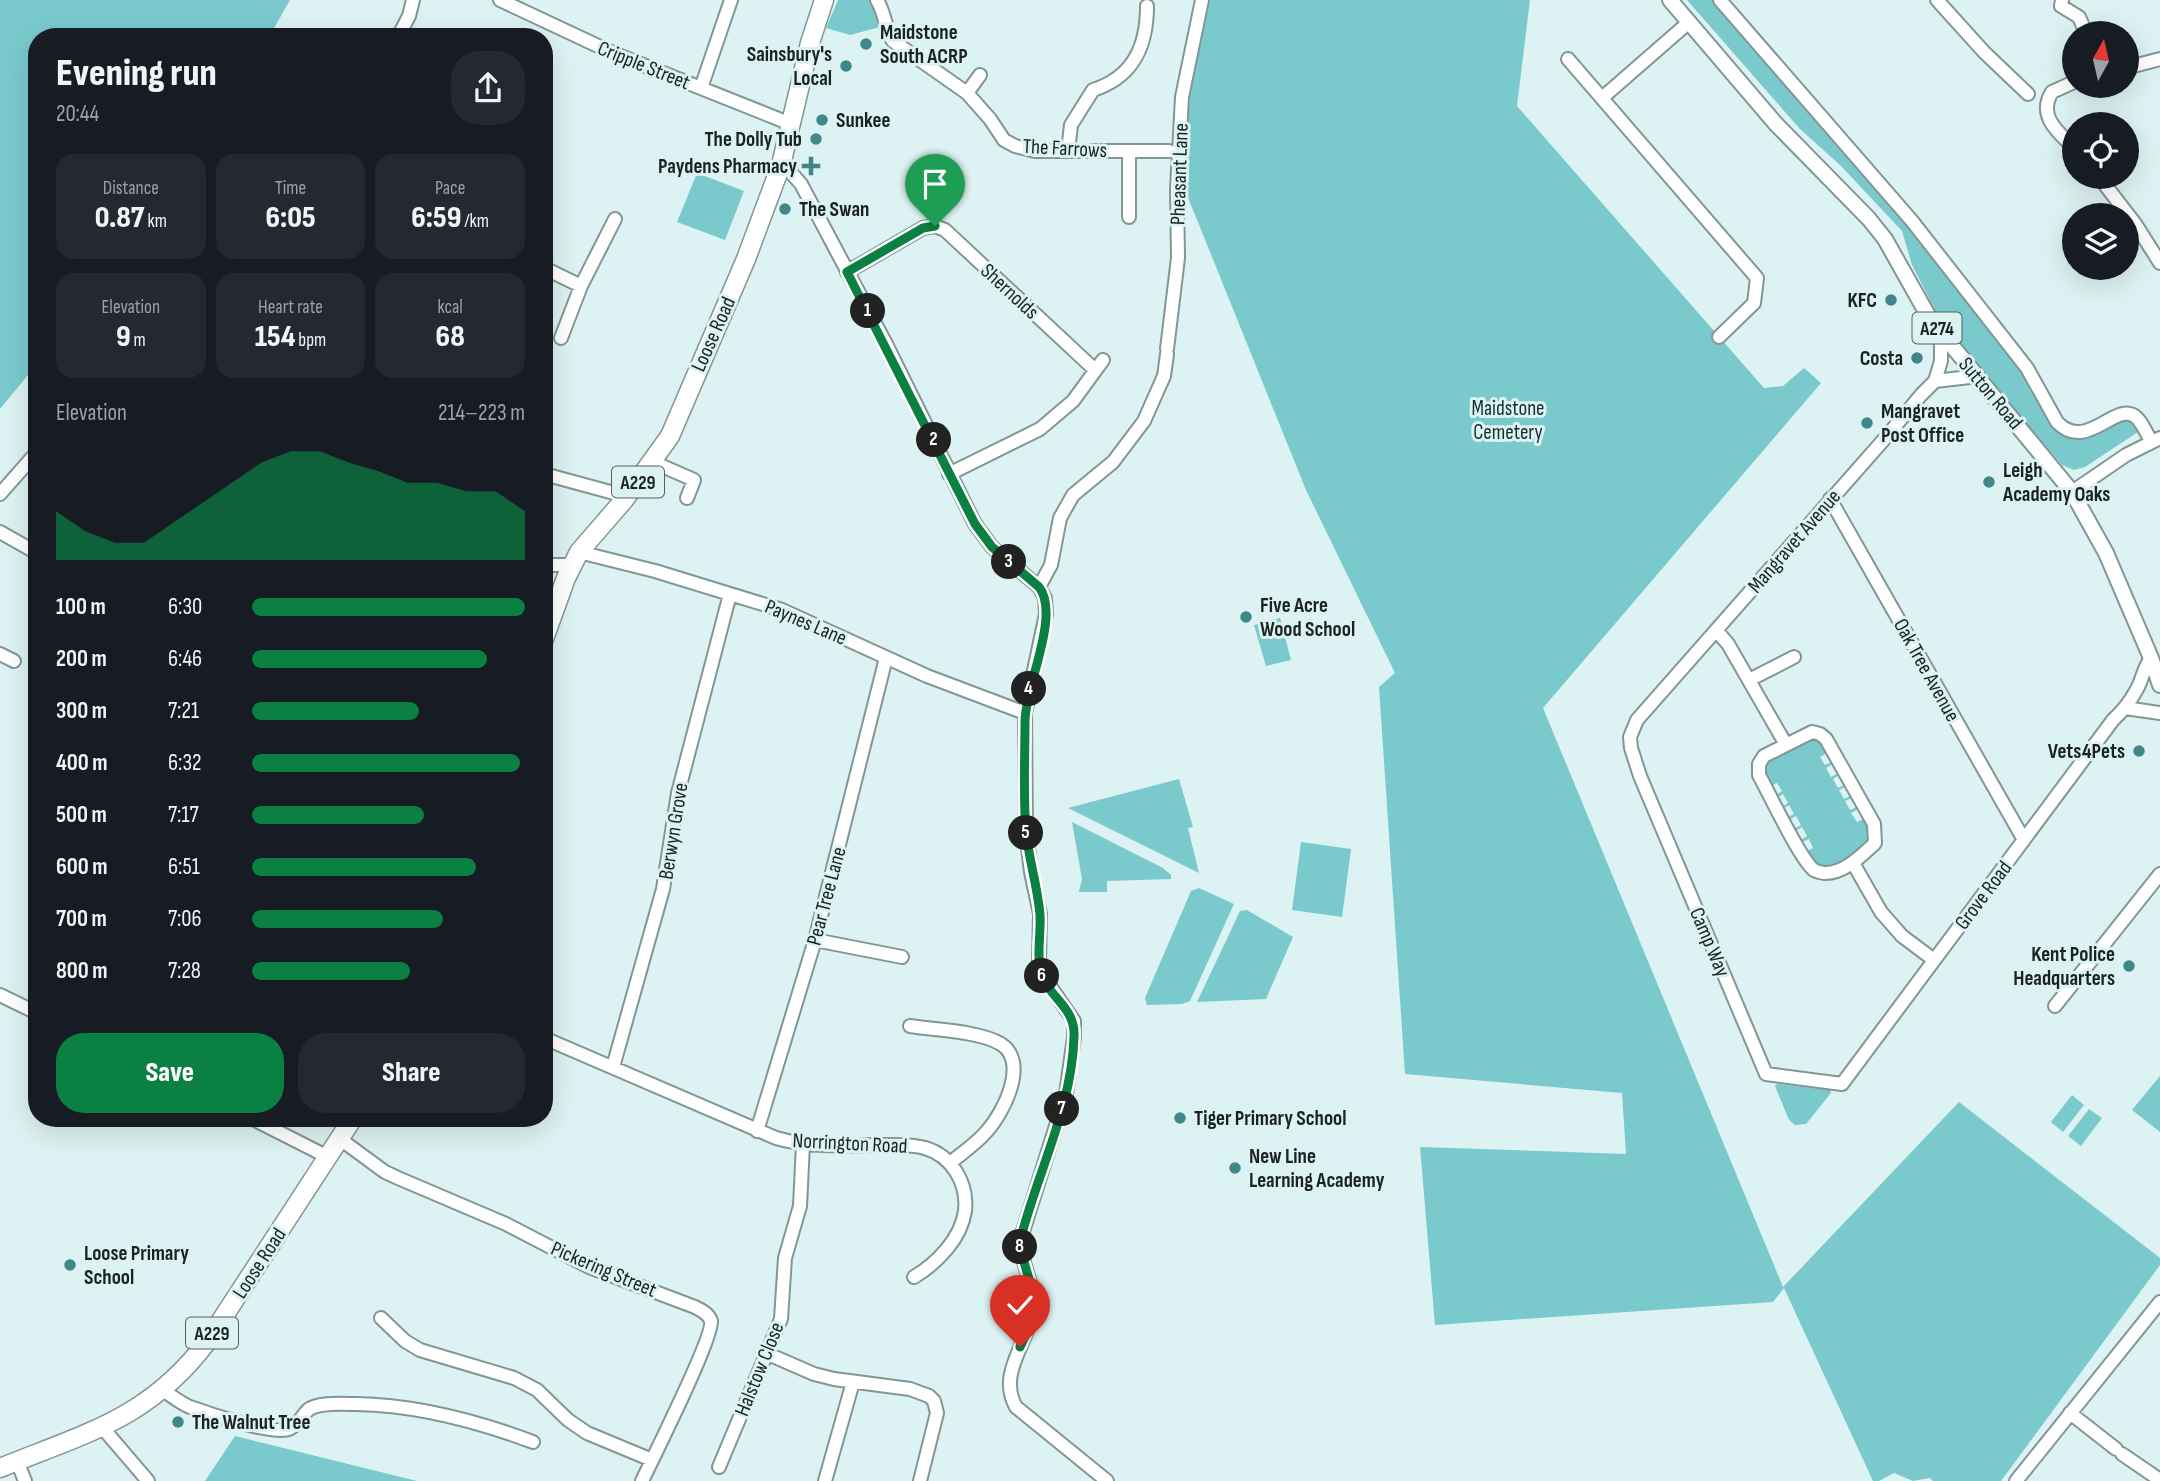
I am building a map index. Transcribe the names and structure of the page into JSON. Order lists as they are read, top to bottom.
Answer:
{
  "streets": {
    "highway": ["Loose Road", "A229"],
    "main road": ["A274", "Sutton Road"],
    "street": [
      "Cripple Street",
      "The Farrows",
      "Pheasant Lane",
      "Shernolds",
      "Mangravet Avenue",
      "Paynes Lane",
      "Oak Tree Avenue",
      "Berwyn Grove",
      "Grove Road",
      "Pear Tree Lane",
      "Camp Way",
      "Norrington Road",
      "Pickering Street",
      "Halstow Close"
    ]
  },
  "crossings": [
    ["Cripple Street", "Loose Road"],
    ["Loose Road", "Paynes Lane"],
    ["Loose Road", "Pickering Street"],
    ["Sutton Road", "Grove Road"],
    ["Mangravet Avenue", "Oak Tree Avenue"],
    ["Mangravet Avenue", "Camp Way"],
    ["Paynes Lane", "Berwyn Grove"],
    ["Paynes Lane", "Pear Tree Lane"],
    ["Oak Tree Avenue", "Grove Road"],
    ["Berwyn Grove", "Norrington Road"],
    ["Grove Road", "Camp Way"],
    ["Pear Tree Lane", "Norrington Road"],
    ["Norrington Road", "Halstow Close"]
  ],
  "parks": ["Maidstone Cemetery"],
  "places": {
    "other": [
      "Maidstone South ACRP",
      "Sainsbury's Local",
      "Sunkee",
      "The Dolly Tub",
      "The Swan",
      "KFC",
      "Costa",
      "Mangravet Post Office",
      "Leigh Academy Oaks",
      "Five Acre Wood School",
      "Vets4Pets",
      "Kent Police Headquarters",
      "Tiger Primary School",
      "New Line Learning Academy",
      "Loose Primary School",
      "The Walnut Tree"
    ],
    "health": ["Paydens Pharmacy"]
  },
  "north": "top",
  "page": {
    "heading": ["Evening run", "20:44"],
    "stats": [
      ["Distance", "0.87 km"],
      ["Time", "6:05"],
      ["Pace", "6:59 /km"],
      ["Elevation", "9 m"],
      ["Heart rate", "154 bpm"],
      ["kcal", "68"]
    ],
    "pins": [
      "1",
      "2",
      "3",
      "4",
      "5",
      "6",
      "7",
      "8"
    ],
    "chart": ["Elevation", "214–223 m"],
    "list": [
      {
        "name": "100 m",
        "note": "6:30"
      },
      {
        "name": "200 m",
        "note": "6:46"
      },
      {
        "name": "300 m",
        "note": "7:21"
      },
      {
        "name": "400 m",
        "note": "6:32"
      },
      {
        "name": "500 m",
        "note": "7:17"
      },
      {
        "name": "600 m",
        "note": "6:51"
      },
      {
        "name": "700 m",
        "note": "7:06"
      },
      {
        "name": "800 m",
        "note": "7:28"
      }
    ],
    "buttons": ["Save", "Share"]
  }
}
